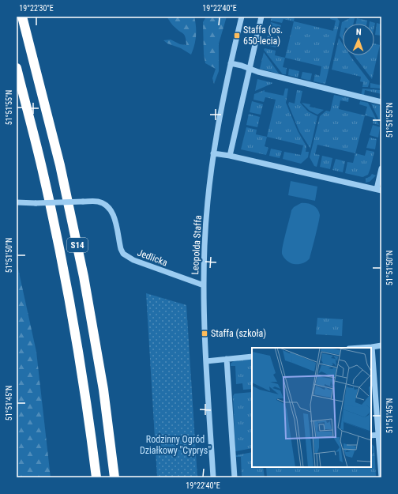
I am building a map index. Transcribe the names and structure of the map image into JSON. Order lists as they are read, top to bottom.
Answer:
{
  "streets": {
    "highway": ["S14"],
    "street": ["Leopolda Staffa", "Jedlicka"]
  },
  "crossings": [
    ["Leopolda Staffa", "Jedlicka"]
  ],
  "parks": ["Rodzinny Ogród Działkowy \"Cyprys\""],
  "places": {
    "transit": ["Staffa (os. 650-lecia)", "Staffa (szkoła)"]
  },
  "north": "top",
  "coordinates": [
    "19°22'30\"E",
    "19°22'40\"E",
    "51°51'55\"N",
    "51°51'50\"N",
    "51°51'45\"N"
  ]
}
